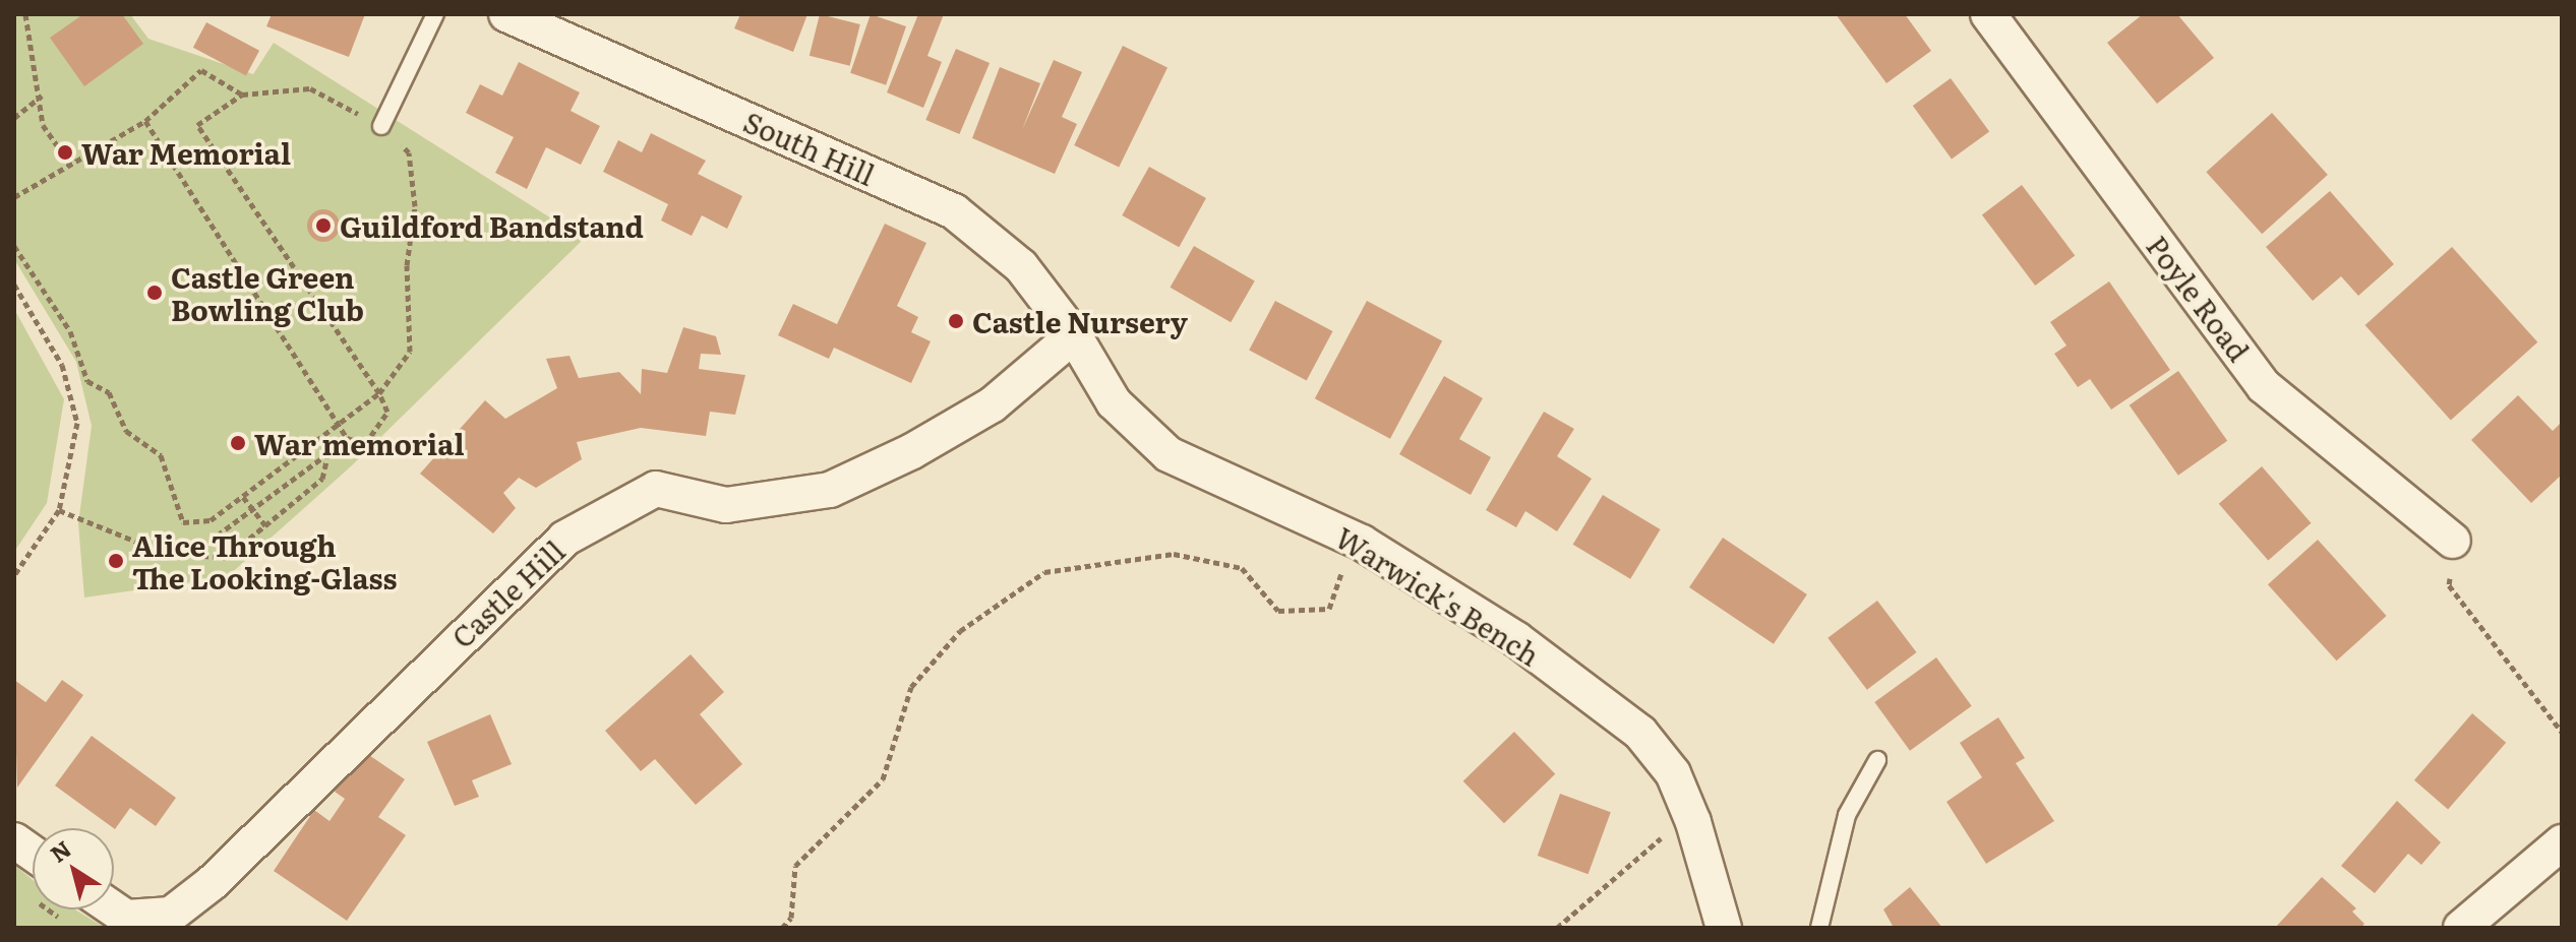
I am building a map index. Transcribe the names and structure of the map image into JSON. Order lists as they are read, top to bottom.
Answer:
{
  "streets": {
    "street": [
      "South Hill",
      "Poyle Road",
      "Castle Hill",
      "Warwick's Bench"
    ]
  },
  "crossings": [
    ["South Hill", "Castle Hill"],
    ["South Hill", "Warwick's Bench"],
    ["Castle Hill", "Warwick's Bench"]
  ],
  "places": [
    "War Memorial",
    "Guildford Bandstand",
    "Castle Green Bowling Club",
    "Castle Nursery",
    "War memorial",
    "Alice Through The Looking-Glass"
  ],
  "north": "top left"
}
